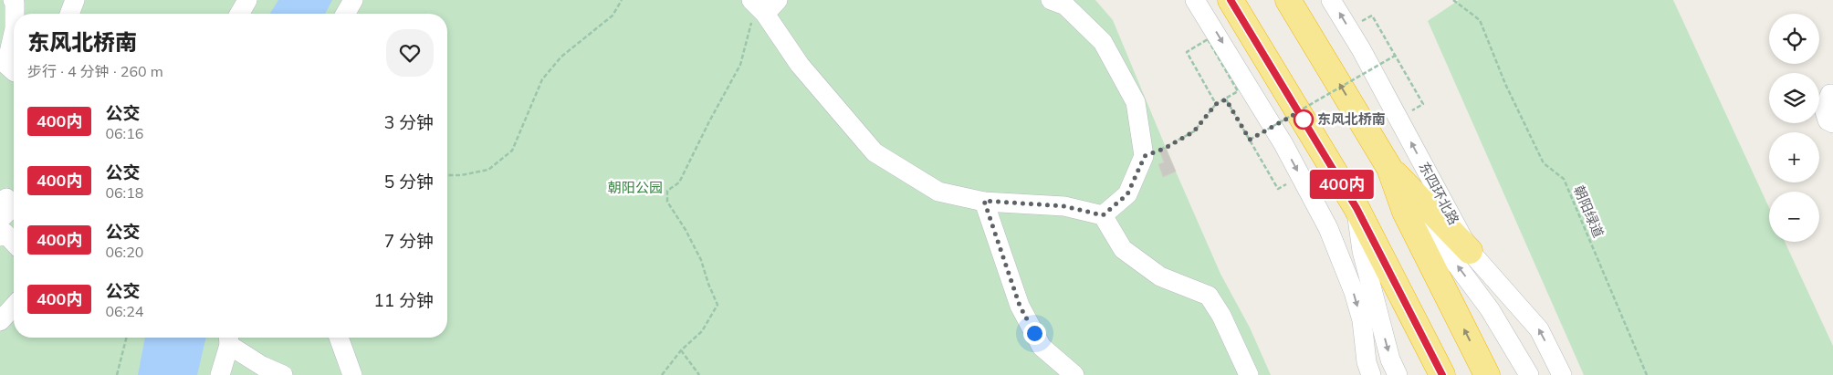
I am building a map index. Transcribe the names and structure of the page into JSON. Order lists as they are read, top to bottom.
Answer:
{
  "streets": {
    "street": ["东四环北路"],
    "path": ["朝阳绿道"]
  },
  "parks": ["朝阳公园"],
  "places": ["东风北桥南"],
  "lines": ["bus line 400内"],
  "page": {
    "on_map": "400内",
    "map_buttons": ["+", "−"],
    "heading": ["东风北桥南", "步行 · 4 分钟 · 260 m"],
    "list": [
      {
        "mark": "400内",
        "name": "公交",
        "note": "06:16",
        "value": "3 分钟"
      },
      {
        "mark": "400内",
        "name": "公交",
        "note": "06:18",
        "value": "5 分钟"
      },
      {
        "mark": "400内",
        "name": "公交",
        "note": "06:20",
        "value": "7 分钟"
      },
      {
        "mark": "400内",
        "name": "公交",
        "note": "06:24",
        "value": "11 分钟"
      }
    ]
  }
}
